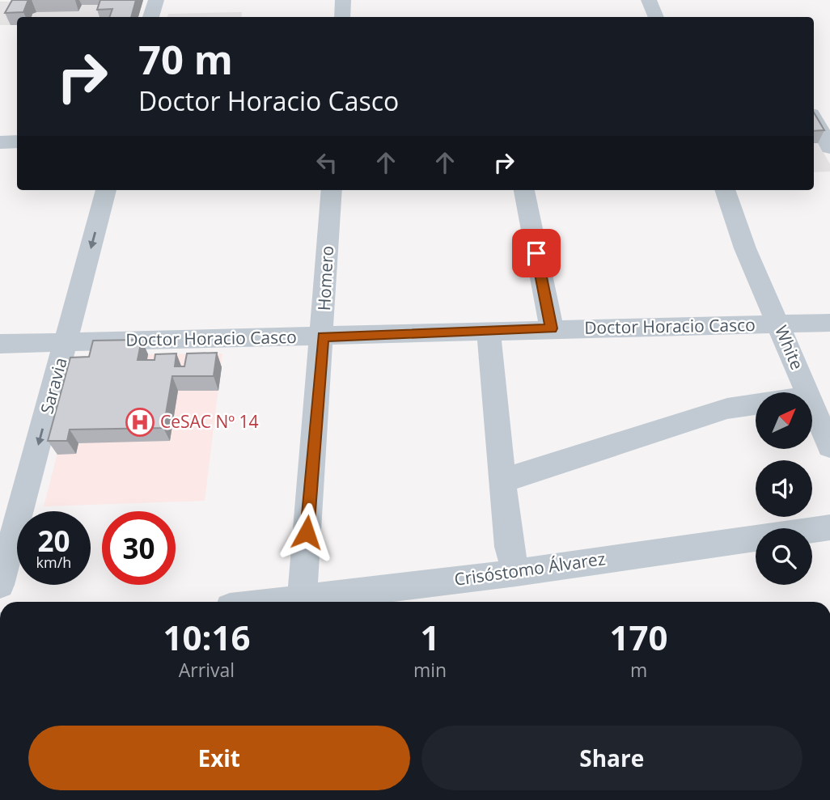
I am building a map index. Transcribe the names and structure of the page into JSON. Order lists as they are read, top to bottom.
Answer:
{
  "streets": {
    "street": [
      "Homero",
      "Doctor Horacio Casco",
      "White",
      "Saravia",
      "Crisóstomo Álvarez"
    ]
  },
  "crossings": [
    ["Homero", "Doctor Horacio Casco"],
    ["Doctor Horacio Casco", "White"],
    ["Doctor Horacio Casco", "Saravia"]
  ],
  "one_way": ["Saravia"],
  "places": {
    "hospital": ["CeSAC Nº 14"]
  },
  "north": "top right",
  "page": {
    "turn": ["70 m", "Doctor Horacio Casco"],
    "speed": "20 km/h",
    "limit": "30",
    "eta": [
      "10:16",
      "Arrival",
      "1",
      "min",
      "170",
      "m"
    ],
    "buttons": ["Exit", "Share"]
  }
}
